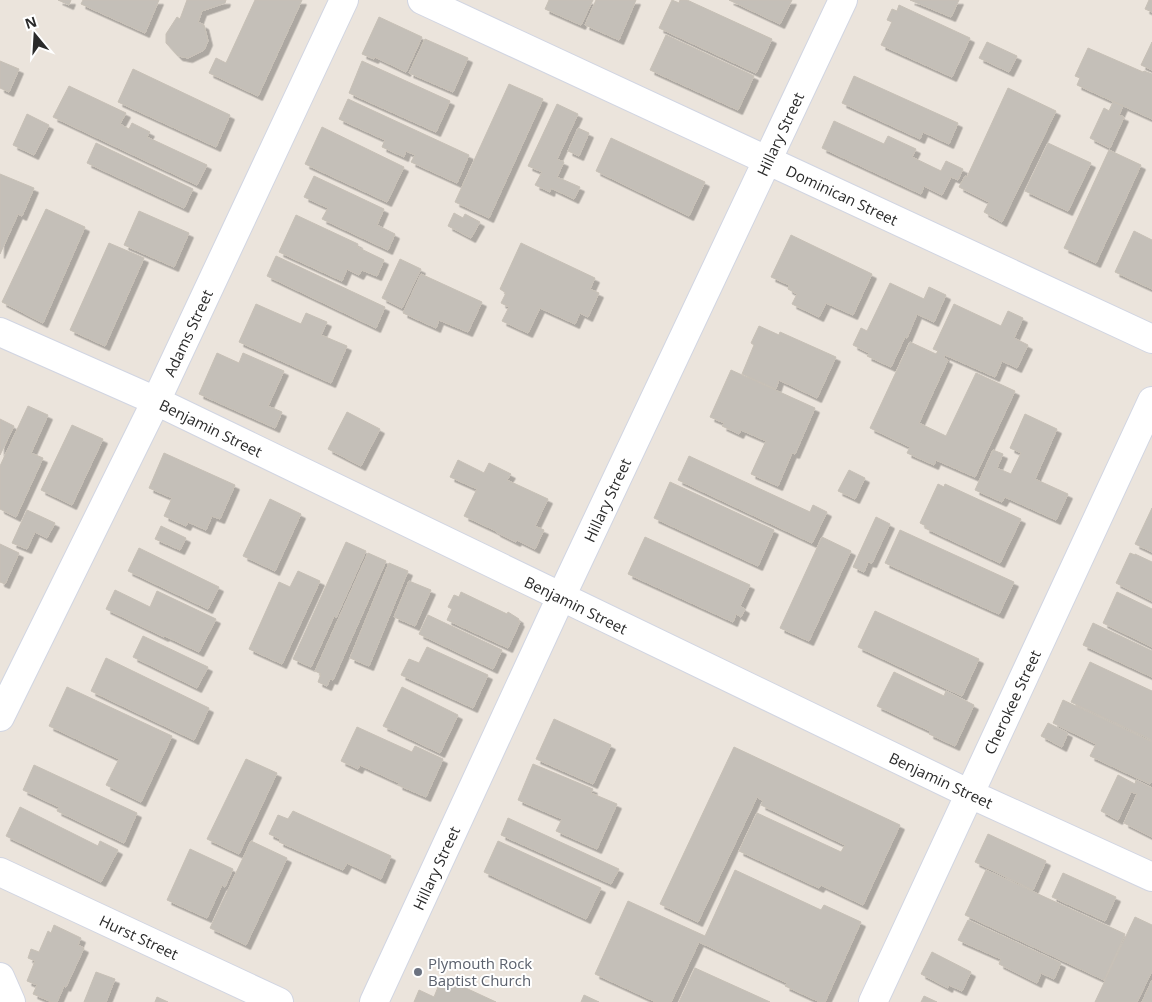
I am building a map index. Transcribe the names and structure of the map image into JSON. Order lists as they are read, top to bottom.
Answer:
{
  "streets": {
    "street": [
      "Hillary Street",
      "Dominican Street",
      "Adams Street",
      "Benjamin Street",
      "Cherokee Street",
      "Hurst Street"
    ]
  },
  "crossings": [
    ["Hillary Street", "Dominican Street"],
    ["Hillary Street", "Benjamin Street"],
    ["Adams Street", "Benjamin Street"],
    ["Benjamin Street", "Cherokee Street"]
  ],
  "places": ["Plymouth Rock Baptist Church"],
  "north": "top"
}
